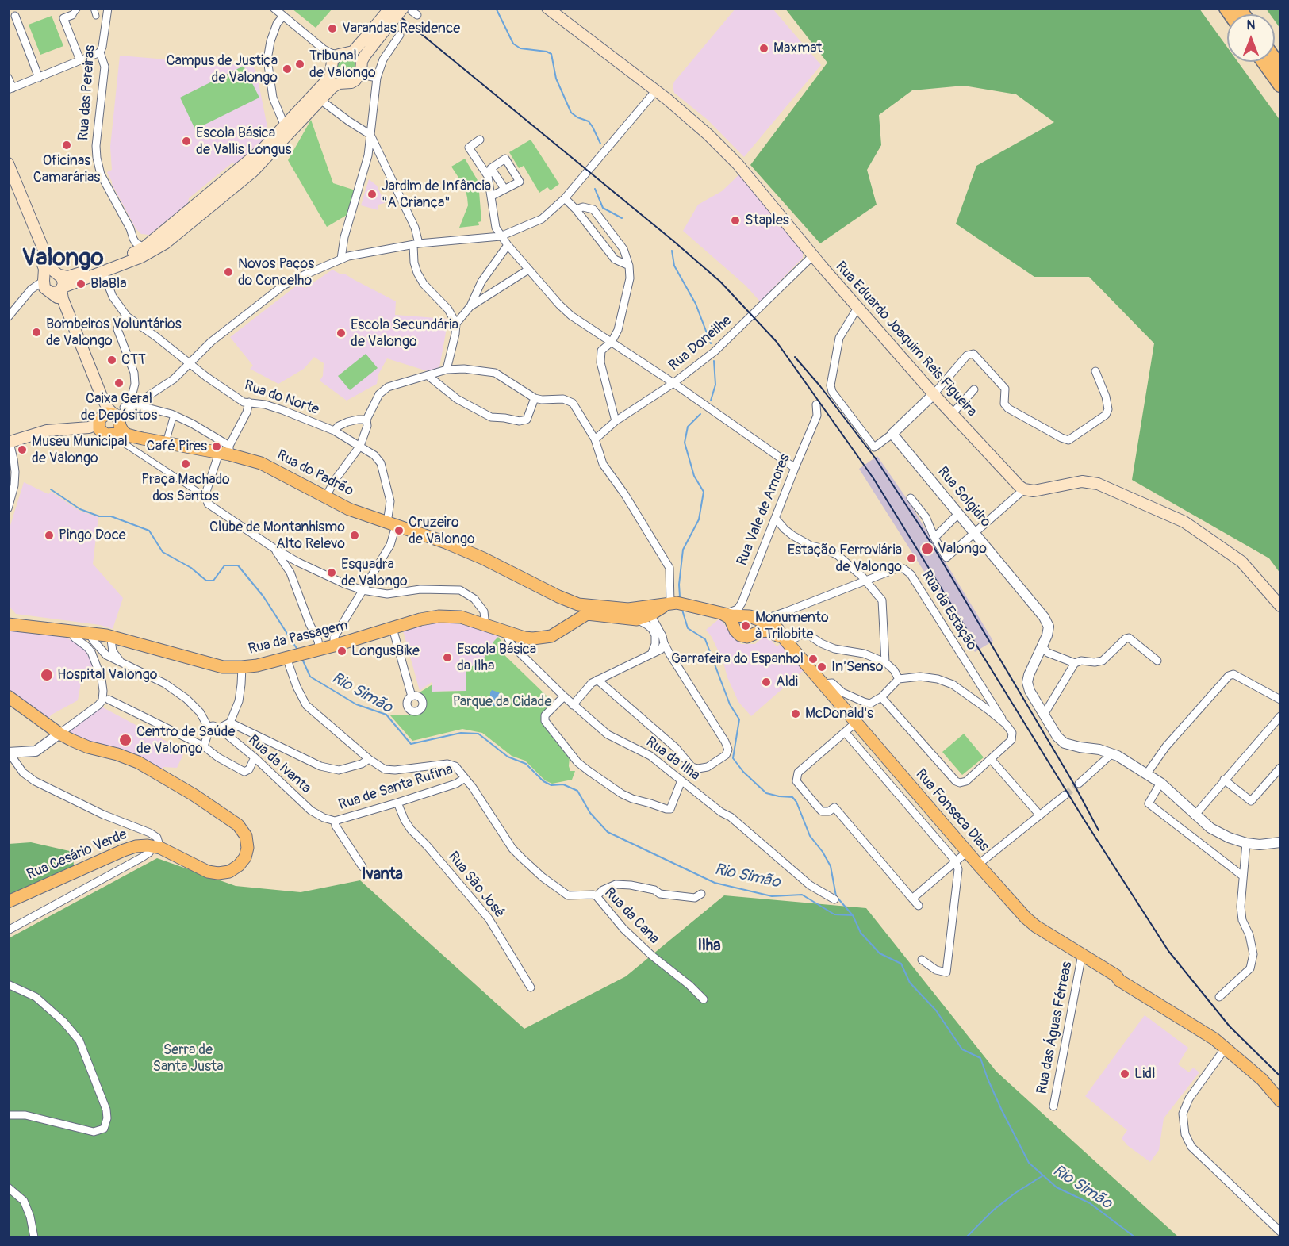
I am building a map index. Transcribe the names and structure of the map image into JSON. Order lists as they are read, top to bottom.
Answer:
{
  "streets": {
    "main road": [
      "Rua Eduardo Joaquim Reis Figueira",
      "Rua do Padrão",
      "Rua da Passagem",
      "Rua Fonseca Dias",
      "Rua Cesário Verde"
    ],
    "street": [
      "Rua das Pereiras",
      "Rua Doneilhe",
      "Rua do Norte",
      "Rua Solgidro",
      "Rua Vale de Amores",
      "Rua da Estação",
      "Rua da Ilha",
      "Rua da Ivanta",
      "Rua de Santa Rufina",
      "Rua São José",
      "Rua da Cana",
      "Rua das Águas Férreas"
    ]
  },
  "crossings": [
    ["Rua Eduardo Joaquim Reis Figueira", "Rua Doneilhe"],
    ["Rua do Norte", "Rua do Padrão"],
    ["Rua do Norte", "Rua da Passagem"],
    ["Rua do Padrão", "Rua da Passagem"],
    ["Rua Vale de Amores", "Rua da Estação"],
    ["Rua Vale de Amores", "Rua Fonseca Dias"],
    ["Rua da Estação", "Rua Fonseca Dias"],
    ["Rua da Passagem", "Rua da Ilha"],
    ["Rua da Passagem", "Rua da Cana"],
    ["Rua da Ivanta", "Rua de Santa Rufina"],
    ["Rua de Santa Rufina", "Rua São José"],
    ["Rua de Santa Rufina", "Rua da Cana"],
    ["Rua Fonseca Dias", "Rua das Águas Férreas"]
  ],
  "districts": ["Valongo", "Ivanta", "Ilha"],
  "water": ["Rio Simão"],
  "parks": ["Parque da Cidade", "Serra de Santa Justa"],
  "places": [
    "Varandas Residence",
    "Maxmat",
    "Tribunal de Valongo",
    "Campus de Justiça de Valongo",
    "Escola Básica de Vallis Longus",
    "Oficinas Camarárias",
    "Jardim de Infância \"A Criança\"",
    "Staples",
    "Novos Paços do Concelho",
    "BlaBla",
    "Bombeiros Voluntários de Valongo",
    "Escola Secundária de Valongo",
    "CTT",
    "Caixa Geral de Depósitos",
    "Café Pires",
    "Museu Municipal de Valongo",
    "Praça Machado dos Santos",
    "Cruzeiro de Valongo",
    "Pingo Doce",
    "Clube de Montanhismo Alto Relevo",
    "Valongo",
    "Estação Ferroviária de Valongo",
    "Esquadra de Valongo",
    "Monumento à Trilobite",
    "LongusBike",
    "Escola Básica da Ilha",
    "Garrafeira do Espanhol",
    "In'Senso",
    "Hospital Valongo",
    "Aldi",
    "McDonald's",
    "Centro de Saúde de Valongo",
    "Lidl"
  ],
  "north": "top"
}
